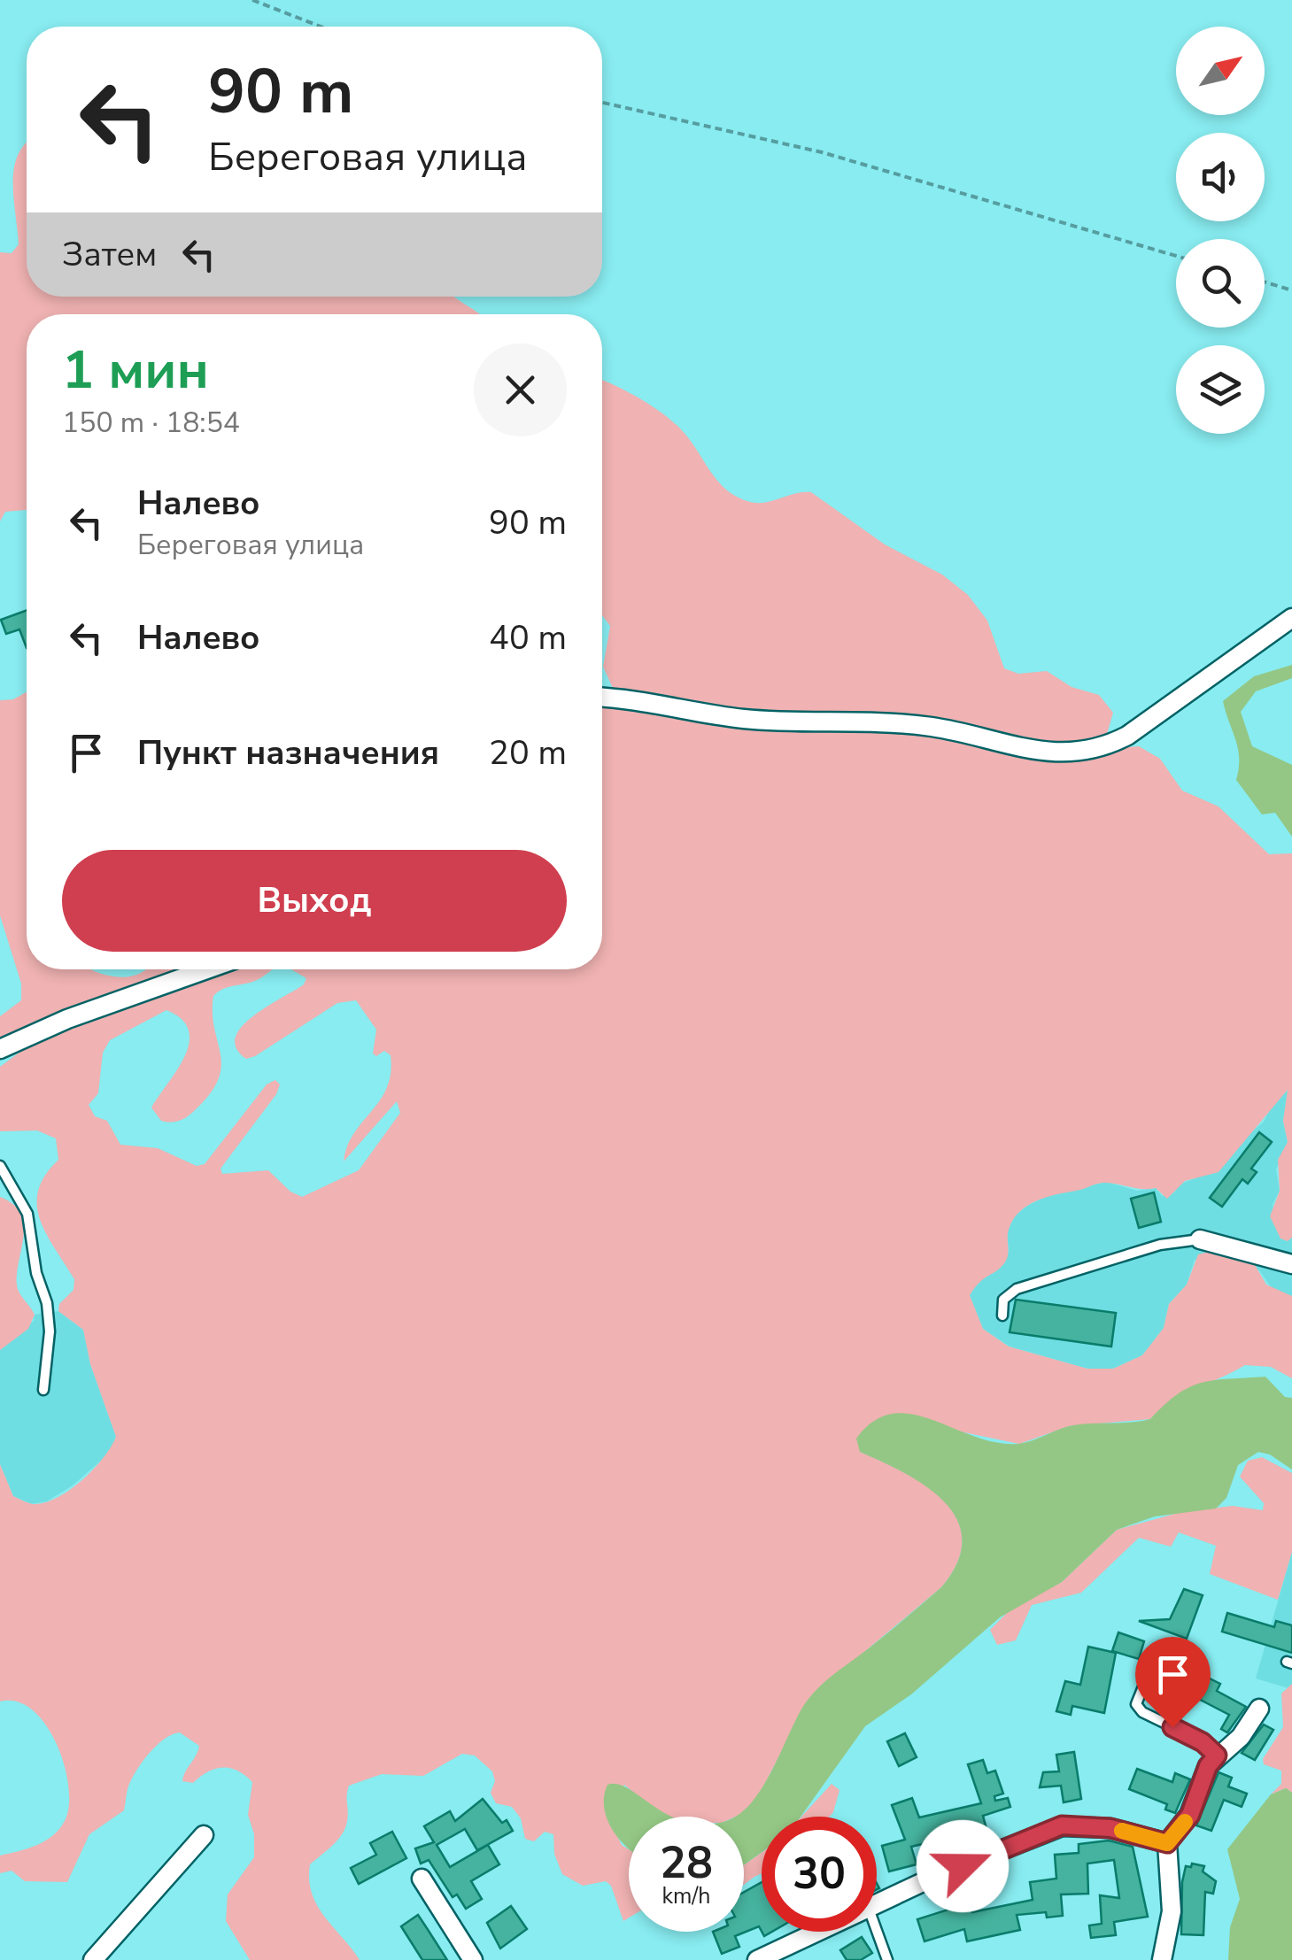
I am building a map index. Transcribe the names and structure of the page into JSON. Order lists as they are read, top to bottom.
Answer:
{
  "north": "top right",
  "page": {
    "turn": ["90 m", "Береговая улица"],
    "then": "Затем",
    "heading": ["1 мин", "150 m · 18:54"],
    "list": [
      {
        "name": "Налево",
        "note": "Береговая улица",
        "value": "90 m"
      },
      {
        "name": "Налево",
        "value": "40 m"
      },
      {
        "name": "Пункт назначения",
        "value": "20 m"
      }
    ],
    "buttons": "Выход",
    "speed": "28 km/h",
    "limit": "30"
  }
}
